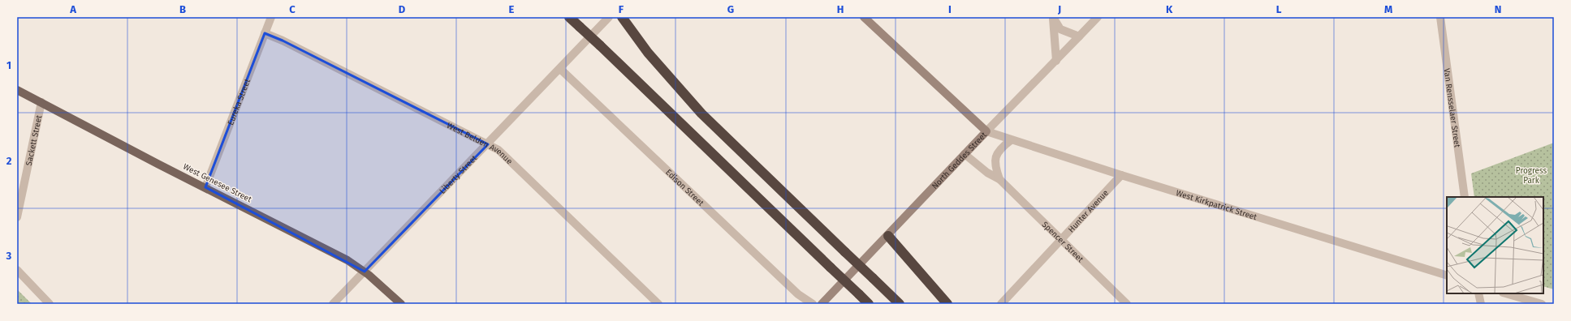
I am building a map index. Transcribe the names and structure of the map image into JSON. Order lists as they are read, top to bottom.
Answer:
{
  "streets": {
    "main road": ["North Geddes Street", "West Genesee Street"],
    "street": [
      "Eureka Street",
      "Van Rensselaer Street",
      "Sackett Street",
      "West Belden Avenue",
      "Liberty Street",
      "Edison Street",
      "West Kirkpatrick Street",
      "Hunter Avenue",
      "Spencer Street"
    ]
  },
  "crossings": [
    ["Eureka Street", "West Belden Avenue"],
    ["Eureka Street", "West Genesee Street"],
    ["Sackett Street", "West Genesee Street"],
    ["West Belden Avenue", "Liberty Street"],
    ["North Geddes Street", "West Kirkpatrick Street"],
    ["North Geddes Street", "Spencer Street"],
    ["Liberty Street", "West Genesee Street"],
    ["Liberty Street", "Edison Street"],
    ["West Kirkpatrick Street", "Hunter Avenue"],
    ["West Kirkpatrick Street", "Spencer Street"],
    ["Hunter Avenue", "Spencer Street"]
  ],
  "parks": ["Progress Park"],
  "grid": {
    "columns": [
      "A",
      "B",
      "C",
      "D",
      "E",
      "F",
      "G",
      "H",
      "I",
      "J",
      "K",
      "L",
      "M",
      "N"
    ],
    "rows": ["1", "2", "3"]
  }
}
